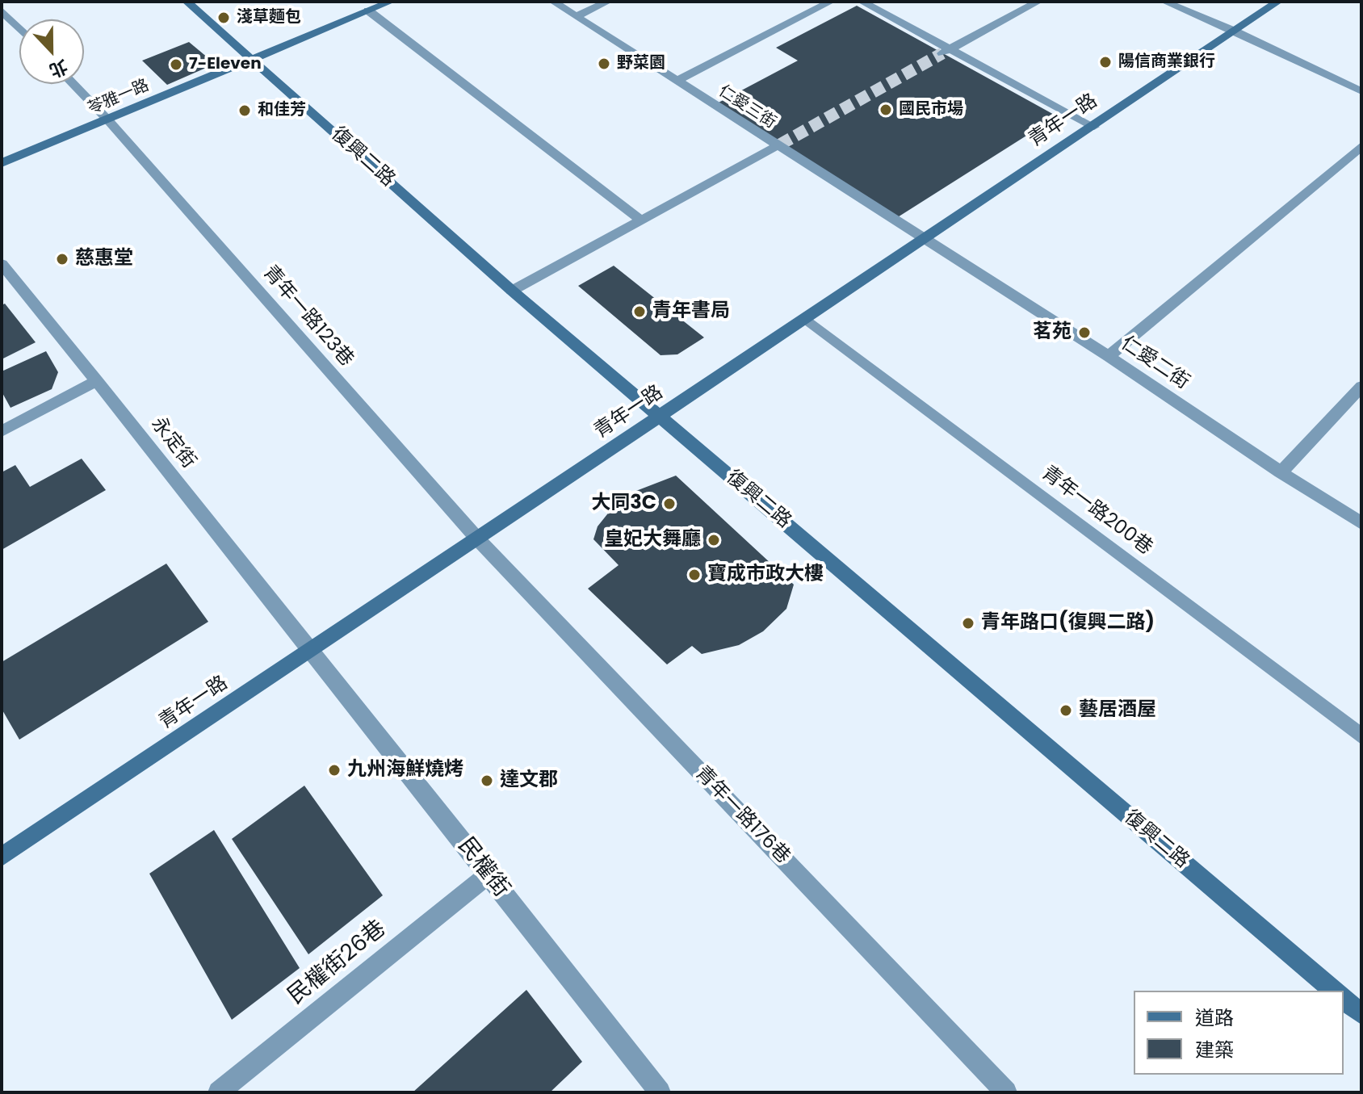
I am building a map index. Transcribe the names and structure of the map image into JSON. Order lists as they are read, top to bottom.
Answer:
{
  "streets": {
    "street": [
      "苓雅一路",
      "仁愛三街",
      "青年一路",
      "復興二路",
      "青年一路123巷",
      "仁愛二街",
      "永定街",
      "青年一路200巷",
      "青年一路176巷",
      "民權街",
      "民權街26巷"
    ]
  },
  "crossings": [
    ["苓雅一路", "復興二路"],
    ["苓雅一路", "青年一路123巷"],
    ["仁愛三街", "青年一路"],
    ["仁愛三街", "仁愛二街"],
    ["青年一路", "復興二路"],
    ["青年一路", "青年一路123巷"],
    ["青年一路", "仁愛二街"],
    ["青年一路", "永定街"],
    ["青年一路", "青年一路200巷"],
    ["青年一路", "青年一路176巷"],
    ["青年一路", "民權街"],
    ["青年一路123巷", "青年一路176巷"],
    ["永定街", "民權街"],
    ["民權街", "民權街26巷"]
  ],
  "places": [
    "淺草麵包",
    "陽信商業銀行",
    "野菜園",
    "7-Eleven",
    "國民市場",
    "和佳芳",
    "慈惠堂",
    "青年書局",
    "茗苑",
    "大同3C",
    "皇妃大舞廳",
    "寶成市政大樓",
    "青年路口(復興二路)",
    "藝居酒屋",
    "九州海鮮燒烤",
    "達文郡"
  ],
  "legend": ["道路", "建築"],
  "north": "bottom"
}
